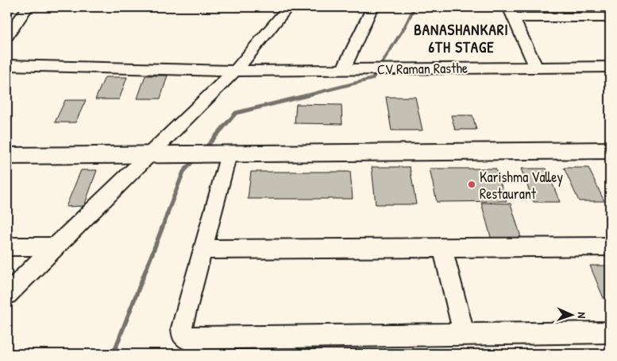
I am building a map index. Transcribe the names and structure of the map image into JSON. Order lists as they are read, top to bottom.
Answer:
{
  "streets": {
    "street": ["CV Raman Rasthe"]
  },
  "districts": ["BANASHANKARI 6TH STAGE"],
  "places": ["Karishma Valley Restaurant"],
  "north": "right"
}
